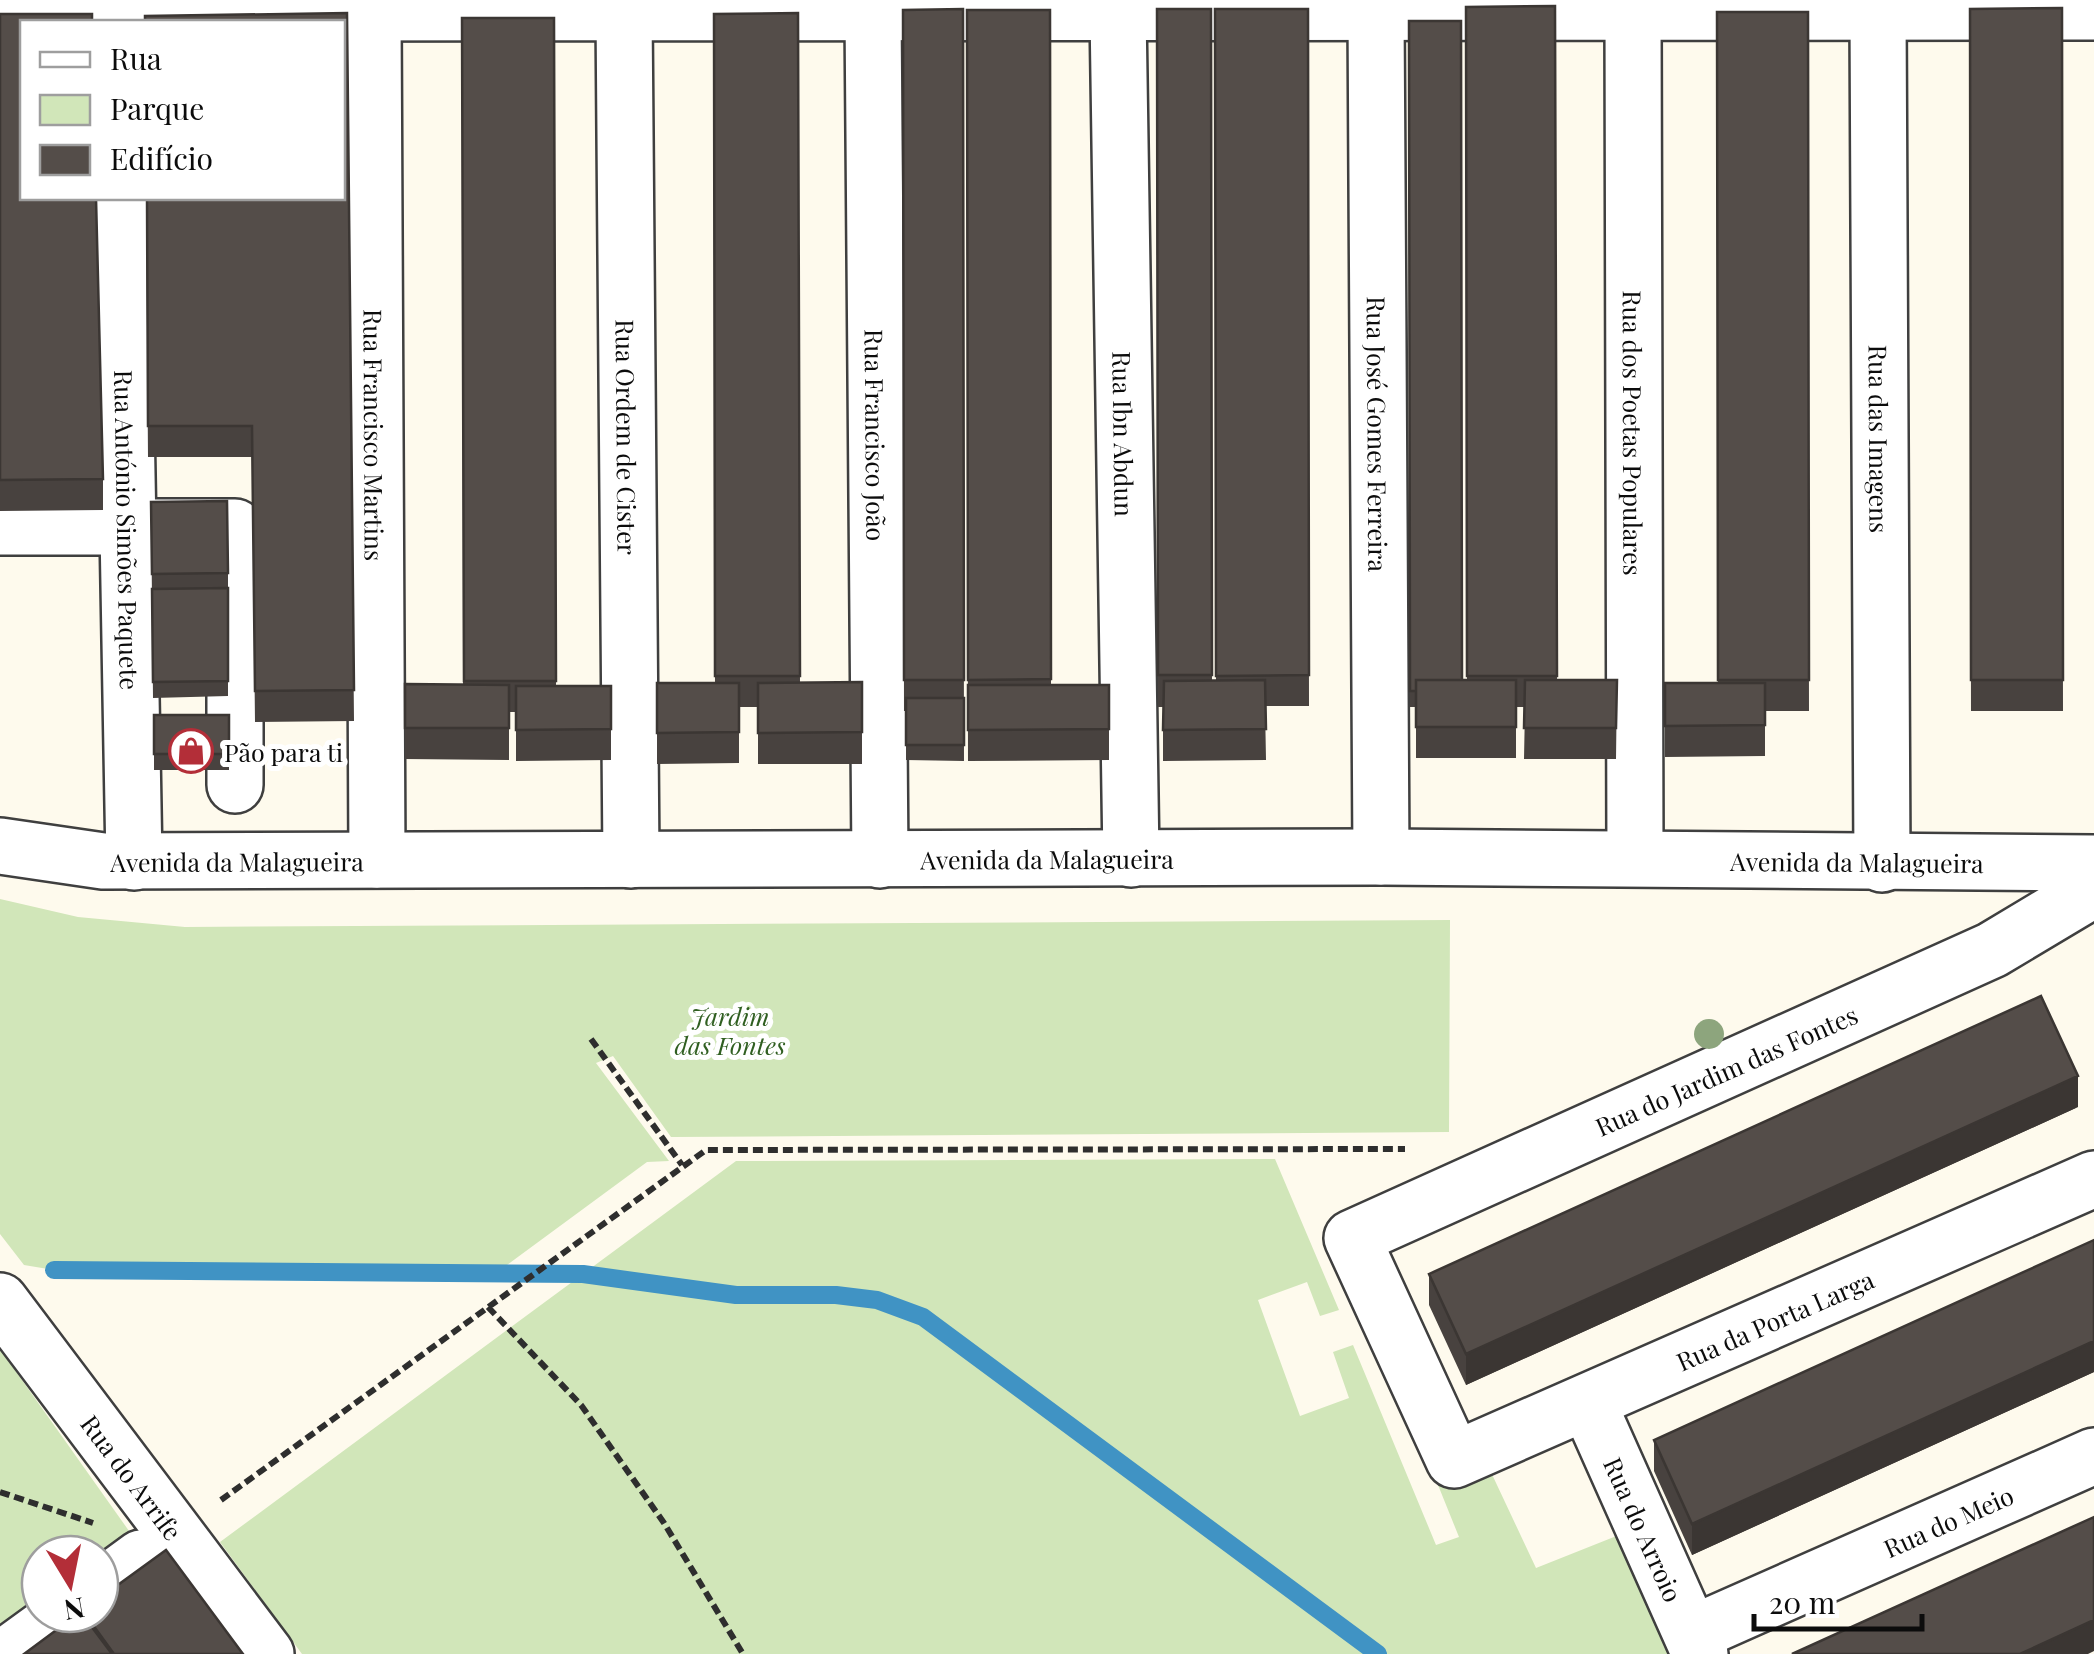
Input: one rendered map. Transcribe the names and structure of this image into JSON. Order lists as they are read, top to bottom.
{
  "streets": {
    "street": [
      "Rua dos Poetas Populares",
      "Rua Ibn Abdun",
      "Rua José Gomes Ferreira",
      "Rua Ordem de Cister",
      "Rua Francisco João",
      "Rua Francisco Martins",
      "Rua das Imagens",
      "Rua António Simões Paquete",
      "Avenida da Malagueira",
      "Rua do Jardim das Fontes",
      "Rua da Porta Larga",
      "Rua do Arrife",
      "Rua do Meio",
      "Rua do Arroio"
    ]
  },
  "crossings": [
    ["Rua dos Poetas Populares", "Avenida da Malagueira"],
    ["Rua Ibn Abdun", "Avenida da Malagueira"],
    ["Rua José Gomes Ferreira", "Avenida da Malagueira"],
    ["Rua Ordem de Cister", "Avenida da Malagueira"],
    ["Rua Francisco João", "Avenida da Malagueira"],
    ["Rua Francisco Martins", "Avenida da Malagueira"],
    ["Rua das Imagens", "Avenida da Malagueira"],
    ["Rua António Simões Paquete", "Avenida da Malagueira"],
    ["Rua do Jardim das Fontes", "Rua da Porta Larga"],
    ["Rua da Porta Larga", "Rua do Arroio"],
    ["Rua do Meio", "Rua do Arroio"]
  ],
  "parks": ["Jardim das Fontes"],
  "places": {
    "shop": ["Pão para ti"]
  },
  "legend": ["Rua", "Parque", "Edifício"],
  "scale_bar": "20 m",
  "north": "bottom"
}
